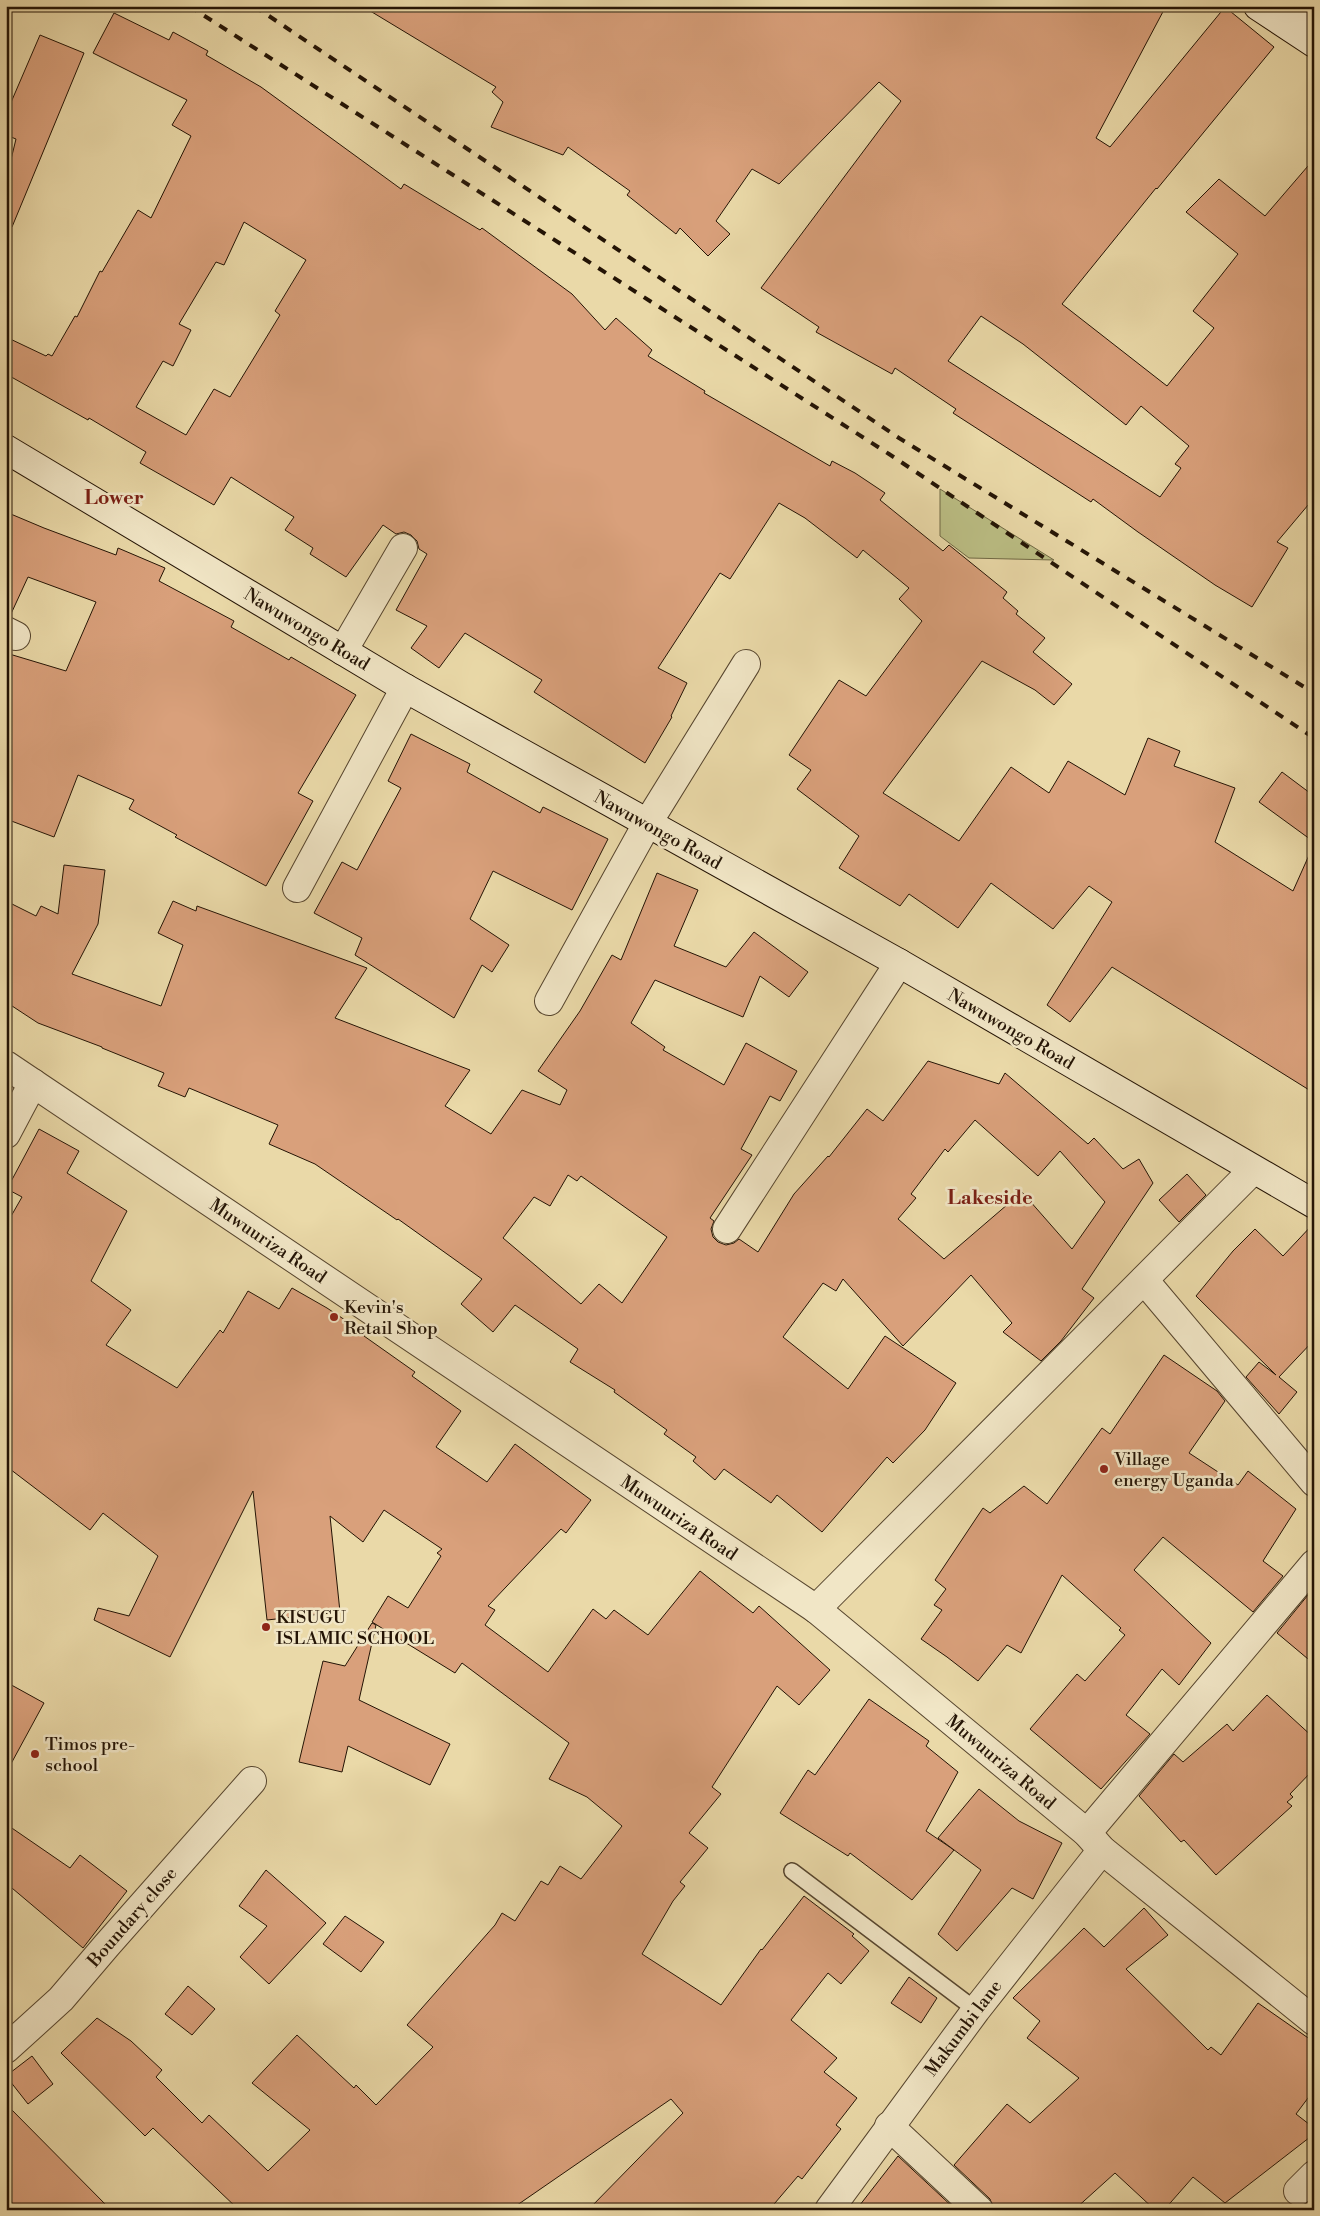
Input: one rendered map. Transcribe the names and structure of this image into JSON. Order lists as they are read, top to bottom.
{
  "streets": {
    "street": [
      "Nawuwongo Road",
      "Muwuuriza Road",
      "Boundary close",
      "Makumbi lane"
    ]
  },
  "crossings": [
    ["Muwuuriza Road", "Makumbi lane"]
  ],
  "districts": ["Lower", "Lakeside"],
  "places": [
    "Kevin's Retail Shop",
    "Village energy Uganda",
    "KISUGU ISLAMIC SCHOOL",
    "Timos pre- school"
  ]
}
